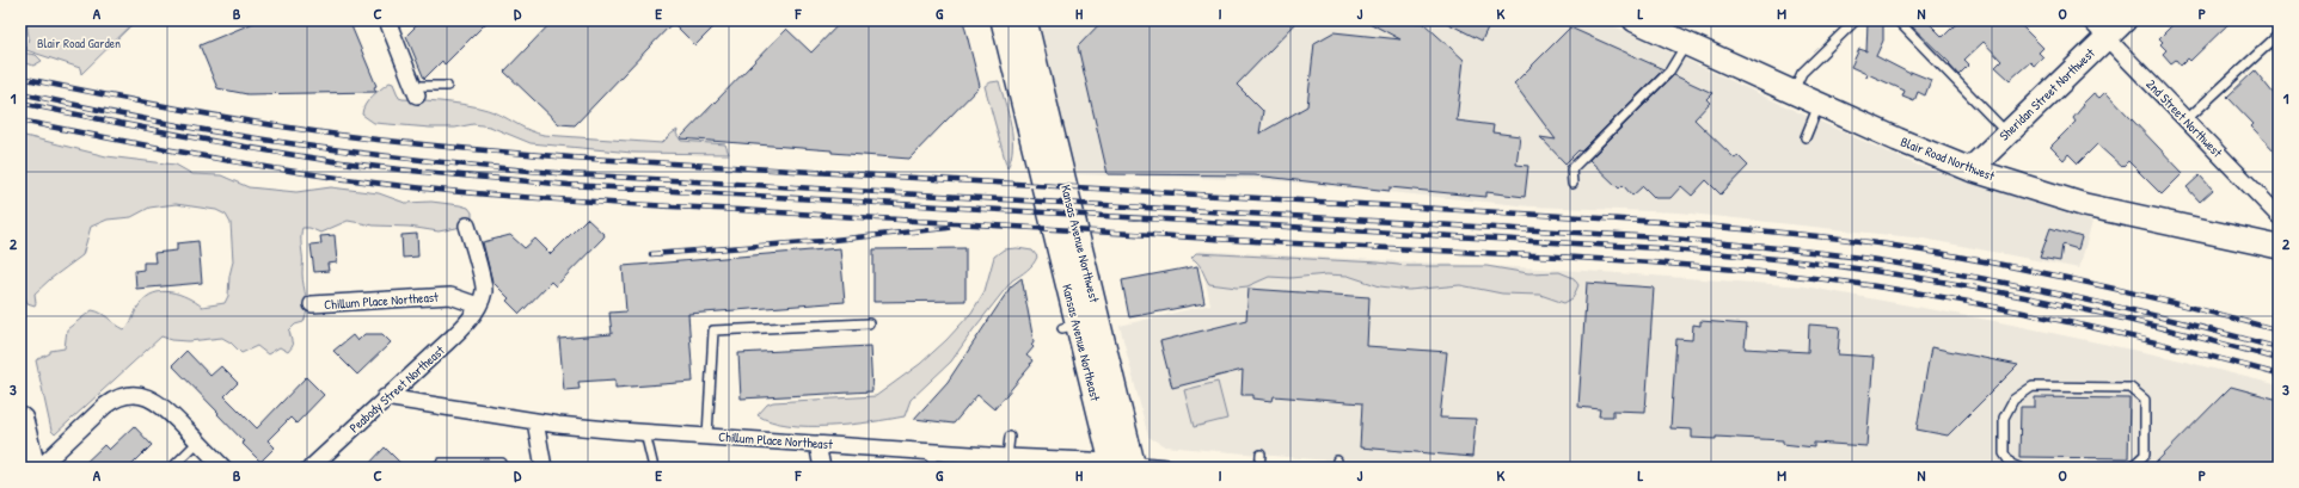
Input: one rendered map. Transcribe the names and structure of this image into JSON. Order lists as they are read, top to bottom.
{
  "streets": {
    "street": [
      "Sheridan Street Northwest",
      "2nd Street Northwest",
      "Blair Road Northwest",
      "Kansas Avenue Northwest",
      "Chillum Place Northeast",
      "Kansas Avenue Northeast",
      "Peabody Street Northeast"
    ]
  },
  "crossings": [
    ["Sheridan Street Northwest", "2nd Street Northwest"],
    ["Sheridan Street Northwest", "Blair Road Northwest"],
    ["Kansas Avenue Northwest", "Chillum Place Northeast"],
    ["Kansas Avenue Northwest", "Kansas Avenue Northeast"],
    ["Chillum Place Northeast", "Kansas Avenue Northeast"],
    ["Chillum Place Northeast", "Peabody Street Northeast"]
  ],
  "parks": ["Blair Road Garden"],
  "grid": {
    "columns": [
      "A",
      "B",
      "C",
      "D",
      "E",
      "F",
      "G",
      "H",
      "I",
      "J",
      "K",
      "L",
      "M",
      "N",
      "O",
      "P"
    ],
    "rows": ["1", "2", "3"]
  }
}
